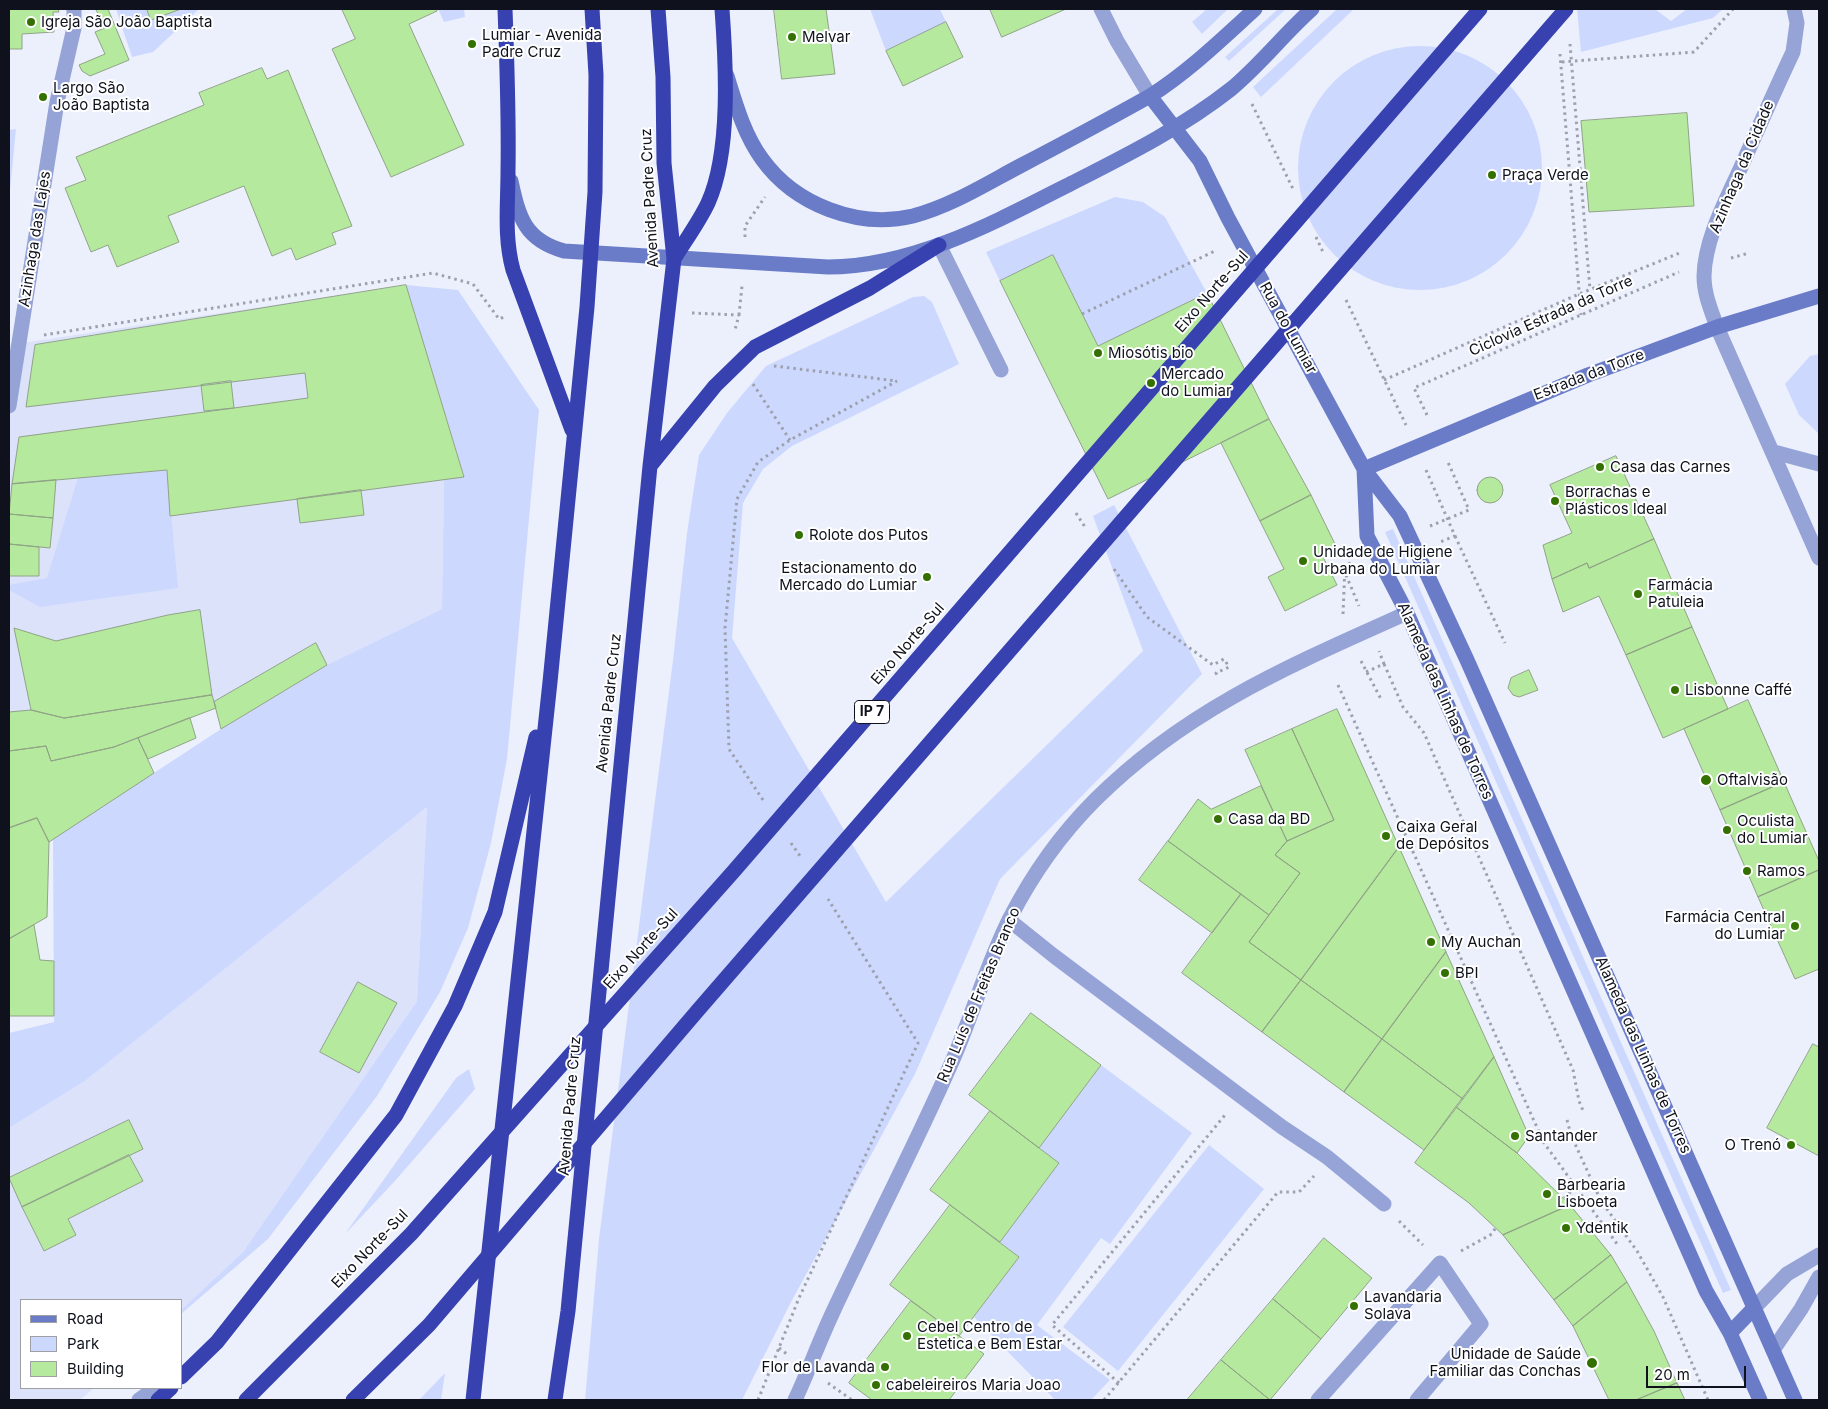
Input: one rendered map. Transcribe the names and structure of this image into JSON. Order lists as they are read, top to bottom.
{
  "streets": {
    "highway": ["Avenida Padre Cruz", "Eixo Norte-Sul", "IP 7"],
    "main road": ["Rua do Lumiar", "Estrada da Torre", "Alameda das Linhas de Torres"],
    "street": ["Azinhaga da Cidade", "Azinhaga das Lajes", "Rua Luís de Freitas Branco"],
    "path": ["Ciclovia Estrada da Torre"]
  },
  "crossings": [
    ["Azinhaga da Cidade", "Ciclovia Estrada da Torre"],
    ["Azinhaga da Cidade", "Estrada da Torre"],
    ["Ciclovia Estrada da Torre", "Estrada da Torre"],
    ["Rua do Lumiar", "Estrada da Torre"],
    ["Rua do Lumiar", "Alameda das Linhas de Torres"],
    ["Estrada da Torre", "Alameda das Linhas de Torres"],
    ["Alameda das Linhas de Torres", "Rua Luís de Freitas Branco"]
  ],
  "places": [
    "Igreja São João Baptista",
    "Melvar",
    "Lumiar - Avenida Padre Cruz",
    "Largo São João Baptista",
    "Praça Verde",
    "Miosótis bio",
    "Mercado do Lumiar",
    "Casa das Carnes",
    "Borrachas e Plásticos Ideal",
    "Rolote dos Putos",
    "Unidade de Higiene Urbana do Lumiar",
    "Estacionamento do Mercado do Lumiar",
    "Farmácia Patuleia",
    "Lisbonne Caffé",
    "Oftalvisão",
    "Casa da BD",
    "Oculista do Lumiar",
    "Caixa Geral de Depósitos",
    "Ramos",
    "Farmácia Central do Lumiar",
    "My Auchan",
    "BPI",
    "Santander",
    "O Trenó",
    "Barbearia Lisboeta",
    "Ydentik",
    "Lavandaria Solava",
    "Cebel Centro de Estetica e Bem Estar",
    "Unidade de Saúde Familiar das Conchas",
    "Flor de Lavanda",
    "cabeleireiros Maria Joao"
  ],
  "legend": ["Road", "Park", "Building"],
  "scale_bar": "20 m"
}
